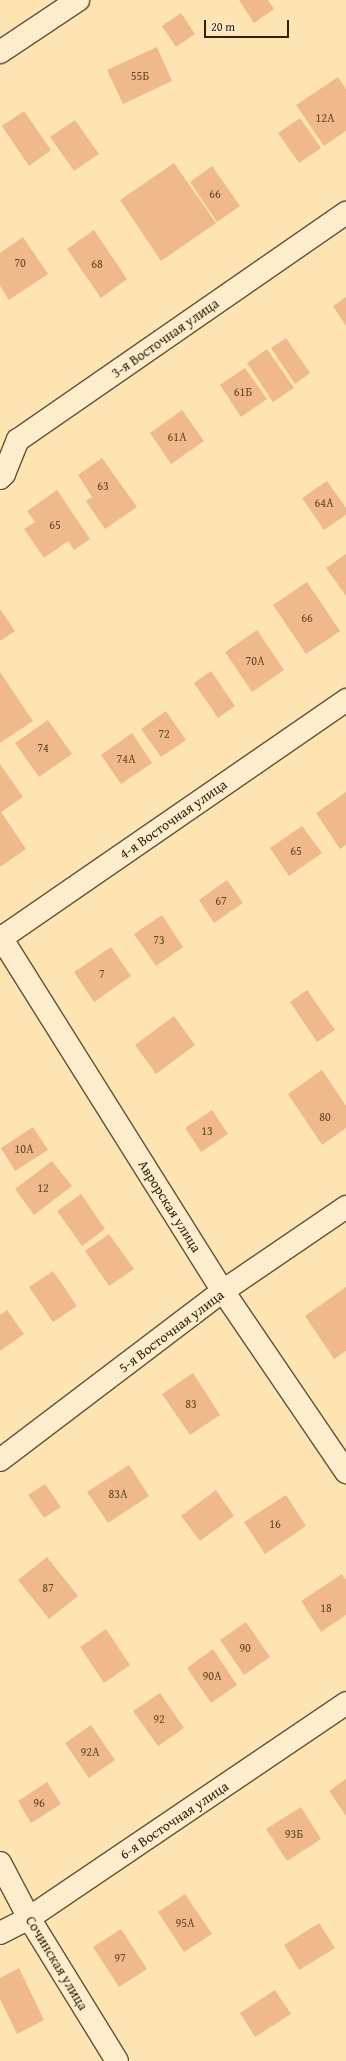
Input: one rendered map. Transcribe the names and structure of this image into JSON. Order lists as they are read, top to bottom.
{
  "streets": {
    "street": [
      "3-я Восточная улица",
      "4-я Восточная улица",
      "Аврорская улица",
      "5-я Восточная улица",
      "6-я Восточная улица",
      "Сочинская улица"
    ]
  },
  "crossings": [
    ["4-я Восточная улица", "Аврорская улица"],
    ["Аврорская улица", "5-я Восточная улица"],
    ["6-я Восточная улица", "Сочинская улица"]
  ],
  "house_numbers": [
    "55Б",
    "12А",
    "66",
    "70",
    "68",
    "61Б",
    "61А",
    "63",
    "64А",
    "65",
    "66",
    "70А",
    "72",
    "74",
    "74А",
    "65",
    "67",
    "73",
    "7",
    "80",
    "13",
    "10А",
    "12",
    "83",
    "83А",
    "16",
    "87",
    "18",
    "90",
    "90А",
    "92",
    "92А",
    "96",
    "93Б",
    "95А",
    "97"
  ],
  "scale_bar": "20 m"
}
